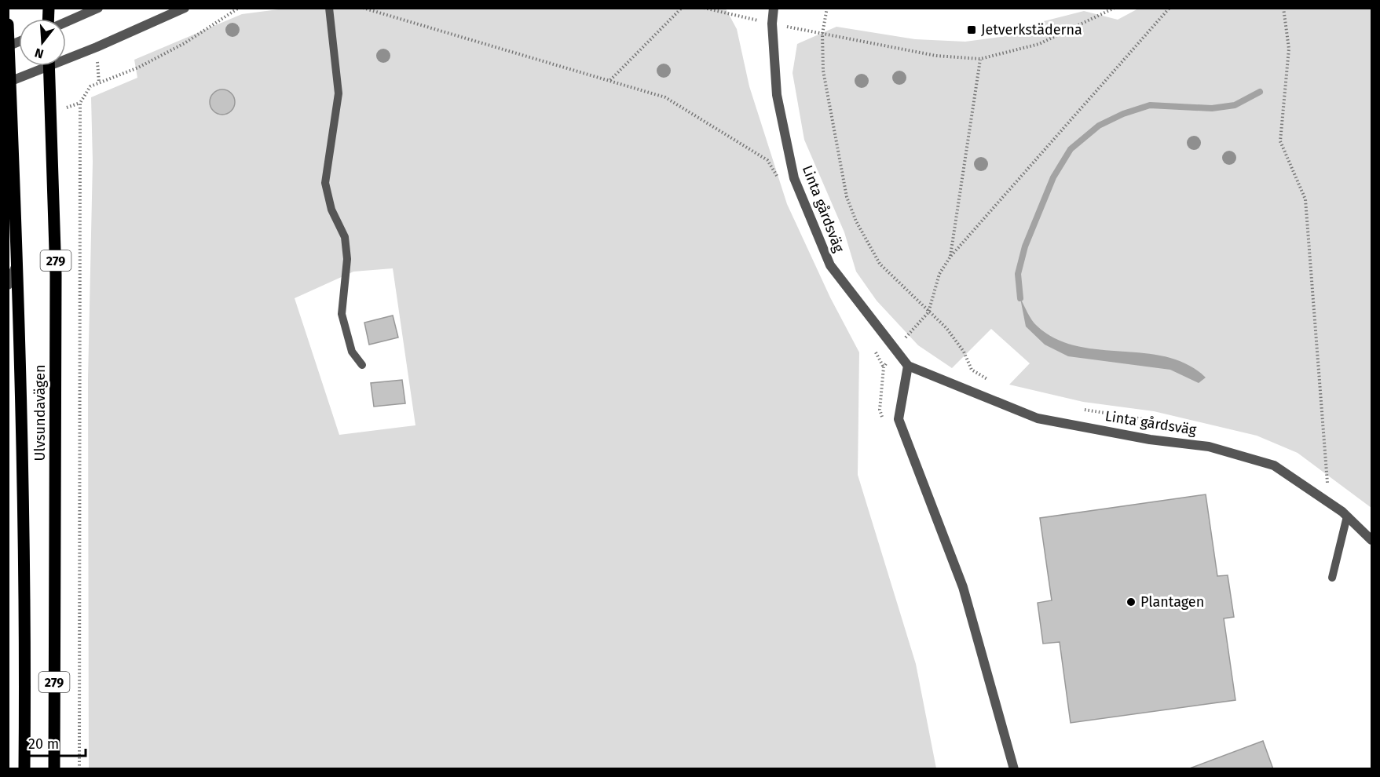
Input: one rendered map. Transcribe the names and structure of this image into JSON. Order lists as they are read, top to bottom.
{
  "streets": {
    "main road": ["279", "Ulvsundavägen"],
    "street": ["Linta gårdsväg"]
  },
  "places": {
    "transit": ["Jetverkstäderna"],
    "other": ["Plantagen"]
  },
  "scale_bar": "20 m",
  "north": "bottom"
}
